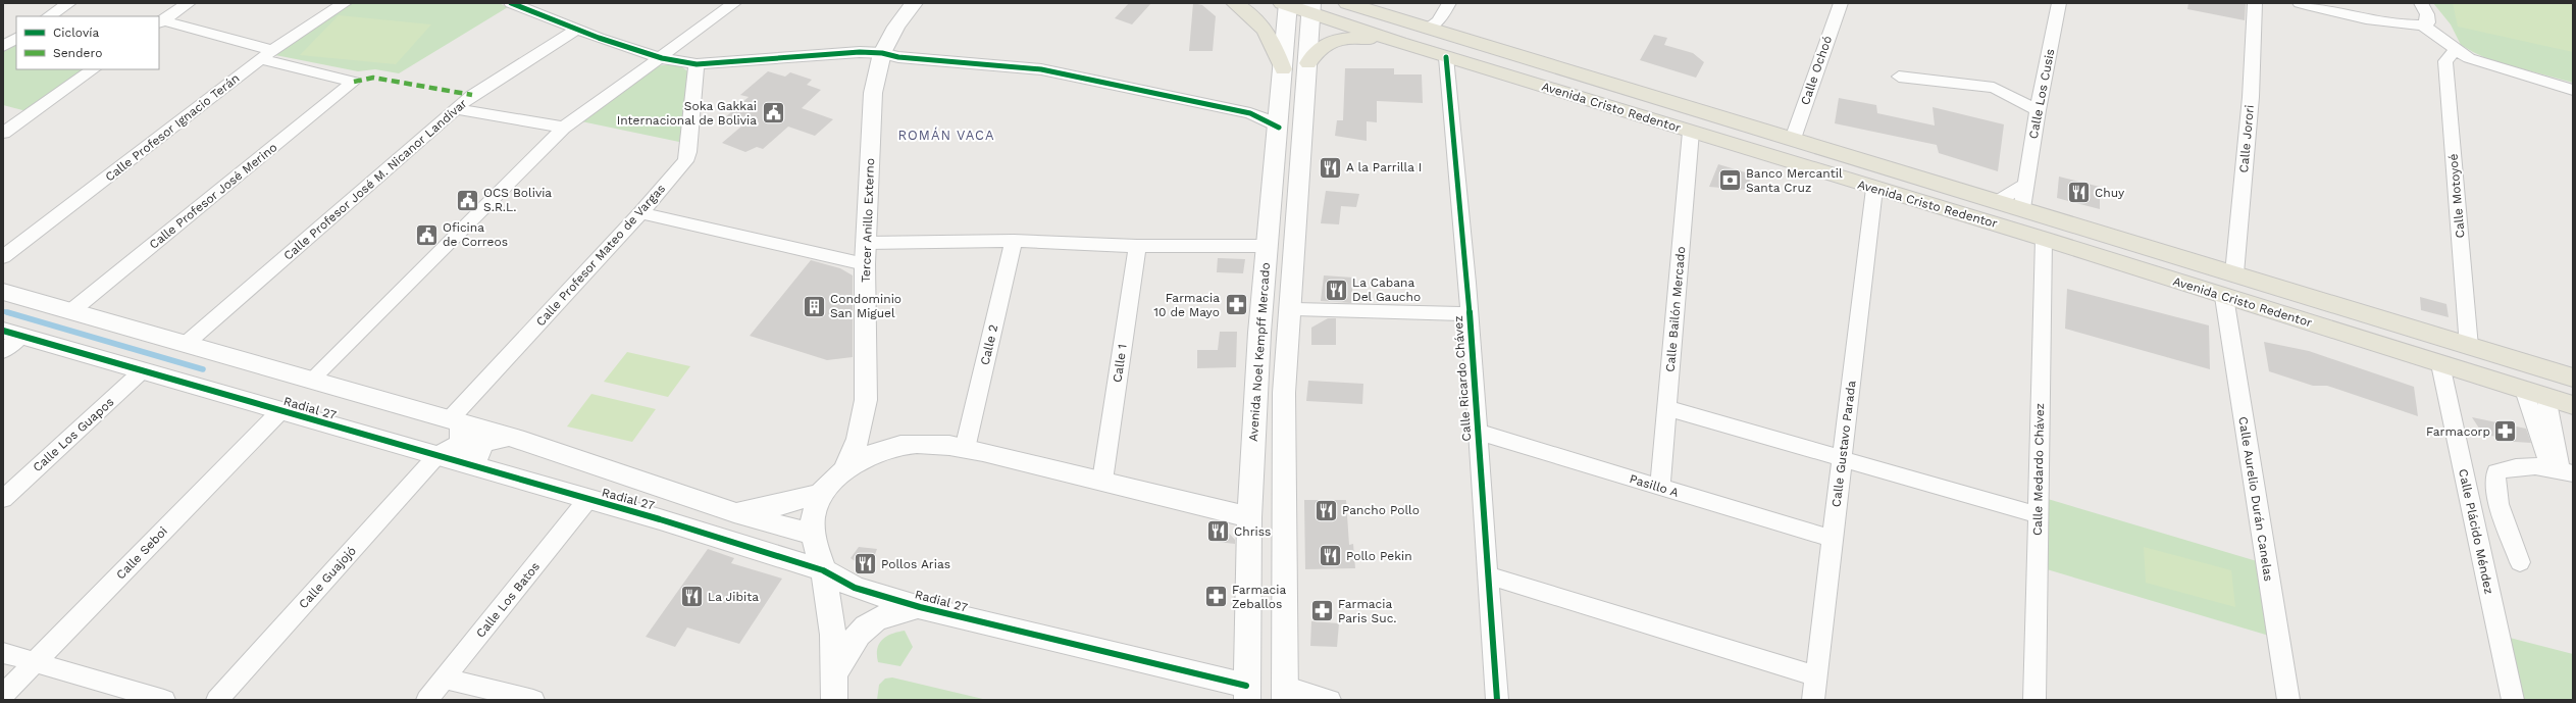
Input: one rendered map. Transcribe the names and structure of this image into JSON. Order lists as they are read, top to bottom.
{
  "streets": {
    "main road": ["Avenida Cristo Redentor"],
    "street": [
      "Calle Ochoó",
      "Calle Los Cusis",
      "Calle Profesor Ignacio Terán",
      "Calle Jorori",
      "Calle Profesor José M. Nicanor Landívar",
      "Calle Profesor José Merino",
      "Calle Motoyoé",
      "Tercer Anillo Externo",
      "Calle Profesor Mateo de Vargas",
      "Calle Bailón Mercado",
      "Calle 2",
      "Avenida Noel Kempff Mercado",
      "Calle 1",
      "Calle Ricardo Chávez",
      "Radial 27",
      "Calle Los Guapos",
      "Calle Gustavo Parada",
      "Calle Medardo Chávez",
      "Pasillo A",
      "Calle Aurelio Durán Canelas",
      "Calle Plácido Méndez",
      "Calle Seboi",
      "Calle Guajojó",
      "Calle Los Batos"
    ]
  },
  "crossings": [
    ["Calle Ochoó", "Avenida Cristo Redentor"],
    ["Calle Los Cusis", "Avenida Cristo Redentor"],
    ["Avenida Cristo Redentor", "Calle Jorori"],
    ["Avenida Cristo Redentor", "Calle Motoyoé"],
    ["Avenida Cristo Redentor", "Calle Bailón Mercado"],
    ["Avenida Cristo Redentor", "Avenida Noel Kempff Mercado"],
    ["Avenida Cristo Redentor", "Calle Ricardo Chávez"],
    ["Avenida Cristo Redentor", "Calle Gustavo Parada"],
    ["Avenida Cristo Redentor", "Calle Medardo Chávez"],
    ["Avenida Cristo Redentor", "Calle Aurelio Durán Canelas"],
    ["Avenida Cristo Redentor", "Calle Plácido Méndez"],
    ["Calle Profesor Ignacio Terán", "Calle Profesor José Merino"],
    ["Calle Profesor José M. Nicanor Landívar", "Radial 27"],
    ["Calle Profesor José Merino", "Radial 27"],
    ["Tercer Anillo Externo", "Radial 27"],
    ["Calle Profesor Mateo de Vargas", "Radial 27"],
    ["Calle Bailón Mercado", "Pasillo A"],
    ["Avenida Noel Kempff Mercado", "Radial 27"],
    ["Calle Ricardo Chávez", "Pasillo A"],
    ["Radial 27", "Calle Los Guapos"],
    ["Radial 27", "Calle Seboi"],
    ["Radial 27", "Calle Guajojó"],
    ["Radial 27", "Calle Los Batos"],
    ["Calle Gustavo Parada", "Pasillo A"]
  ],
  "districts": ["ROMÁN VACA"],
  "places": {
    "public building": ["Soka Gakkai Internacional de Bolivia", "OCS Bolivia S.R.L.", "Oficina de Correos"],
    "restaurant": [
      "A la Parrilla I",
      "Chuy",
      "La Cabana Del Gaucho",
      "Pancho Pollo",
      "Chriss",
      "Pollo Pekin",
      "Pollos Arias",
      "La Jibita"
    ],
    "bank": ["Banco Mercantil Santa Cruz"],
    "pharmacy": [
      "Farmacia 10 de Mayo",
      "Farmacorp",
      "Farmacia Zeballos",
      "Farmacia Paris Suc."
    ],
    "building": ["Condominio San Miguel"]
  },
  "legend": ["Ciclovía", "Sendero"]
}
